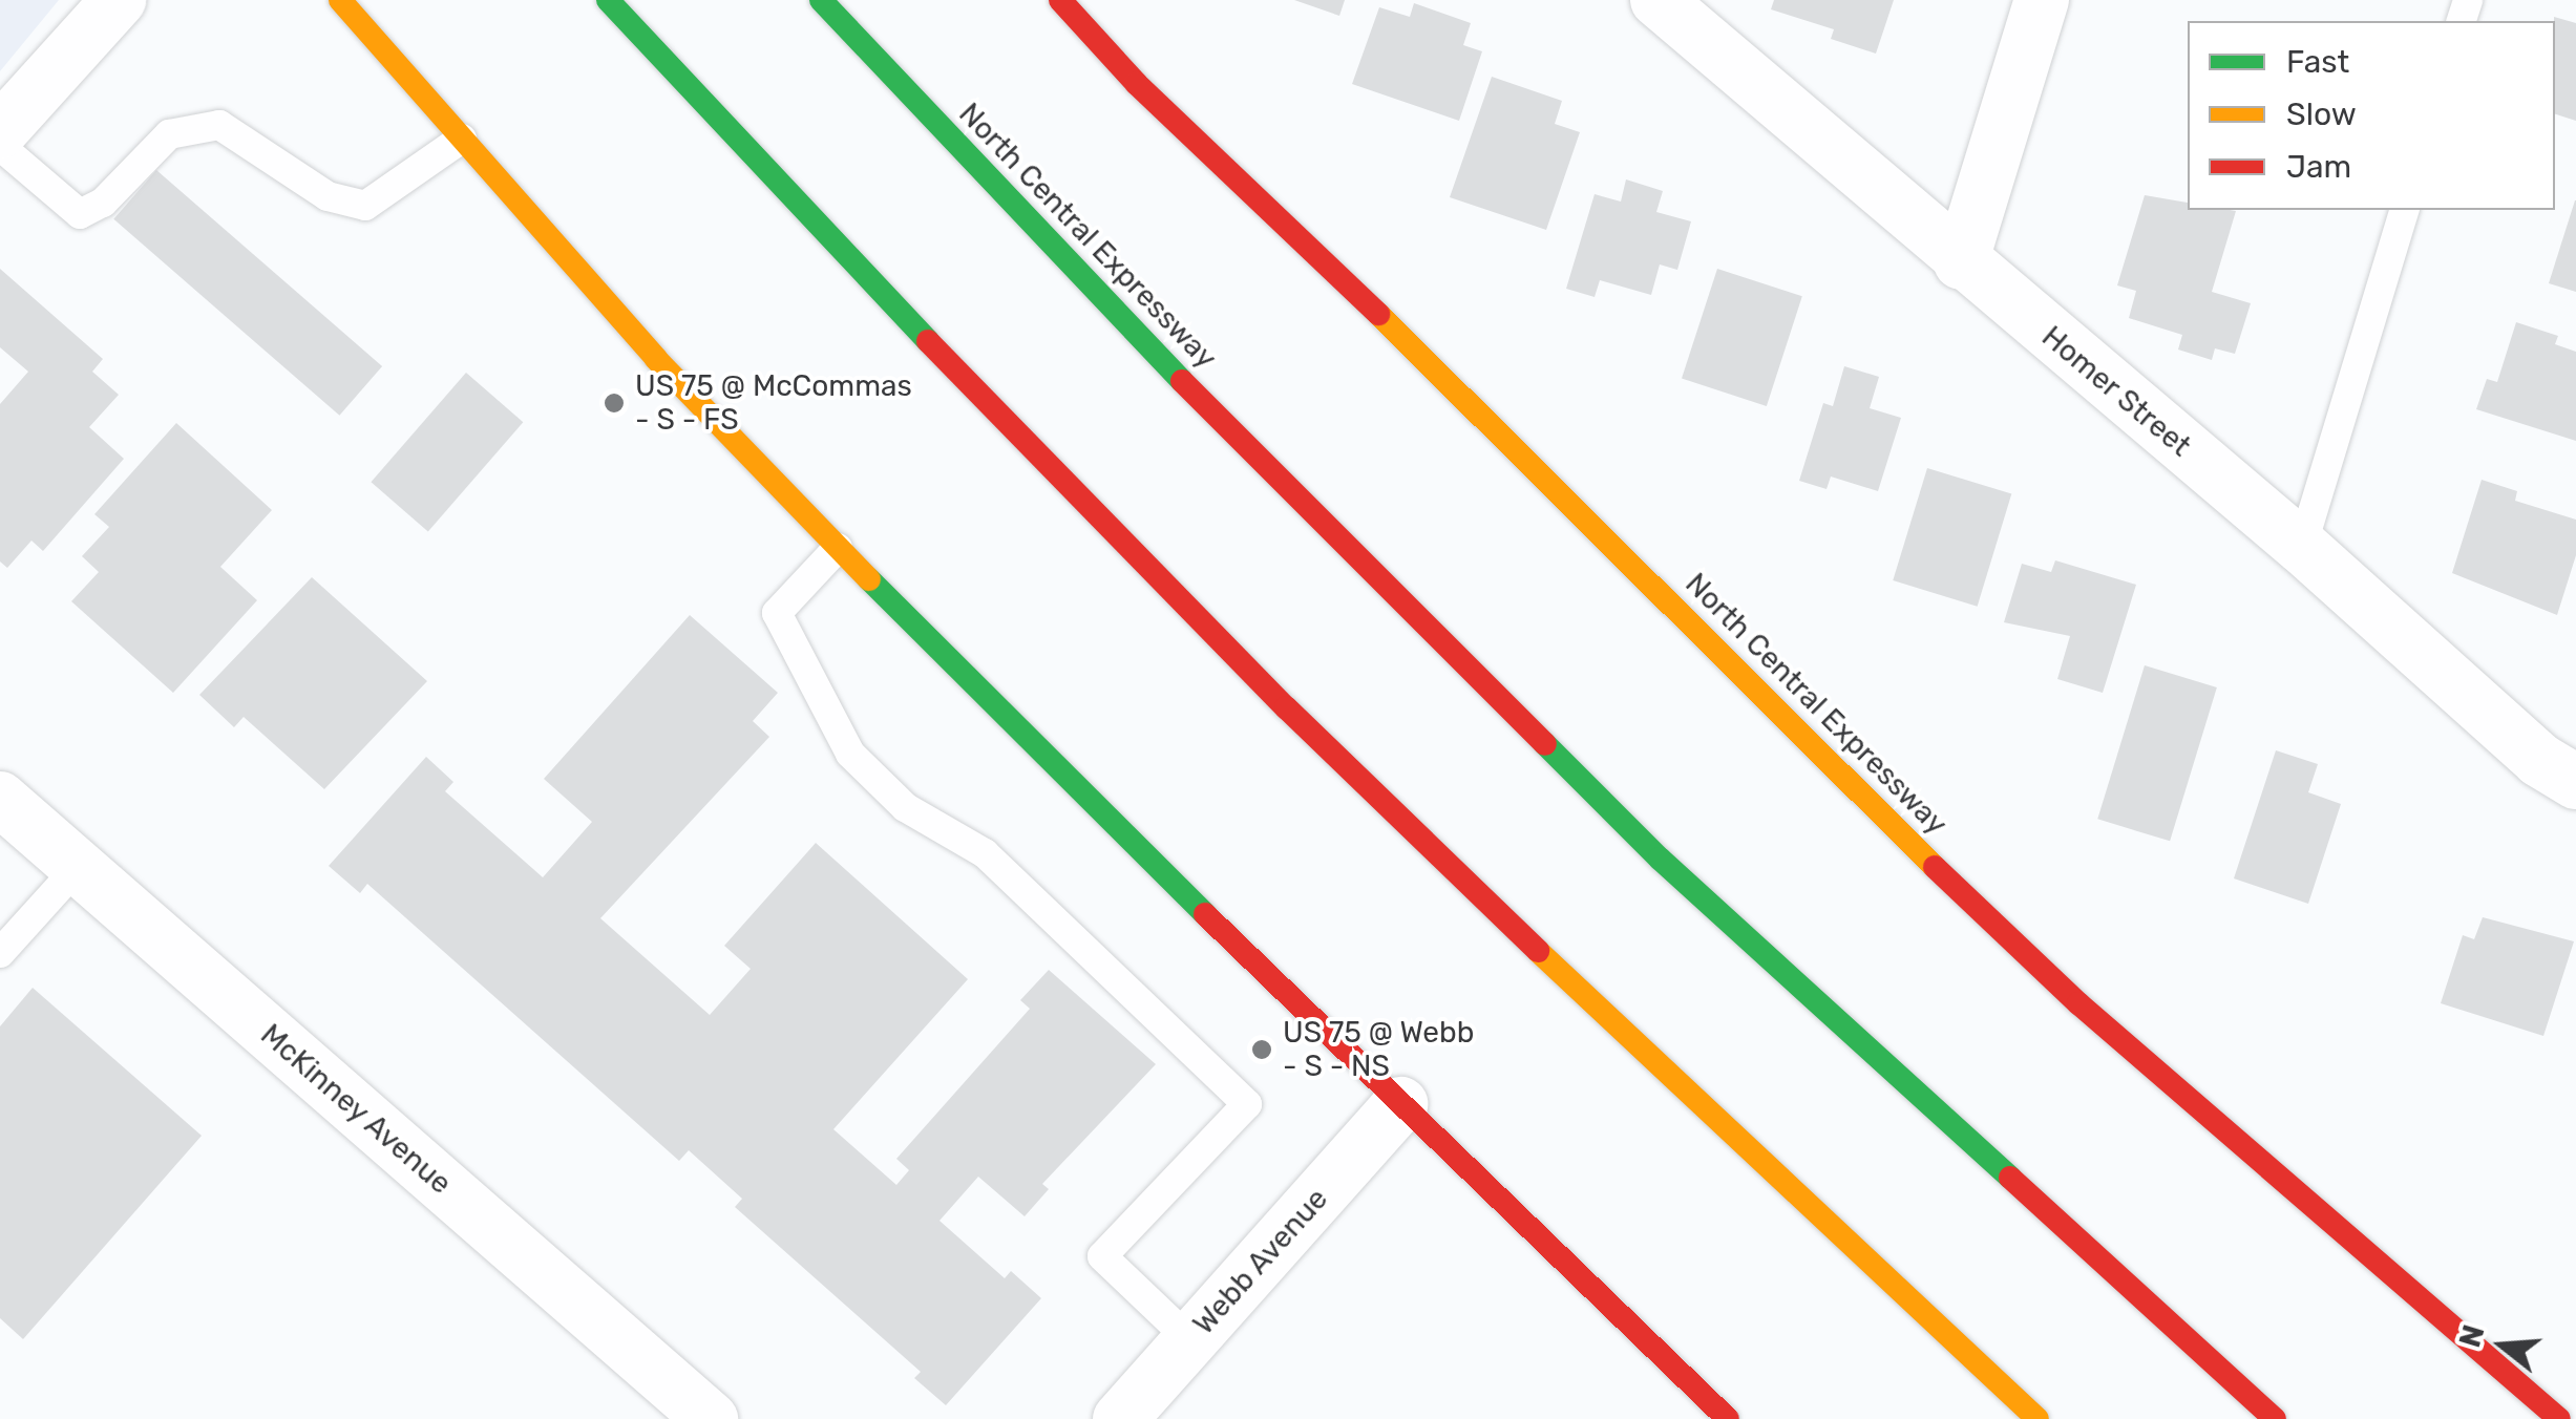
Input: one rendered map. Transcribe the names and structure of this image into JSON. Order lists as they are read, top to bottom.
{
  "streets": {
    "main road": ["North Central Expressway"],
    "street": ["Homer Street", "McKinney Avenue", "Webb Avenue"]
  },
  "places": ["US 75 @ McCommas - S - FS", "US 75 @ Webb - S - NS"],
  "legend": ["Fast", "Slow", "Jam"],
  "north": "left"
}
